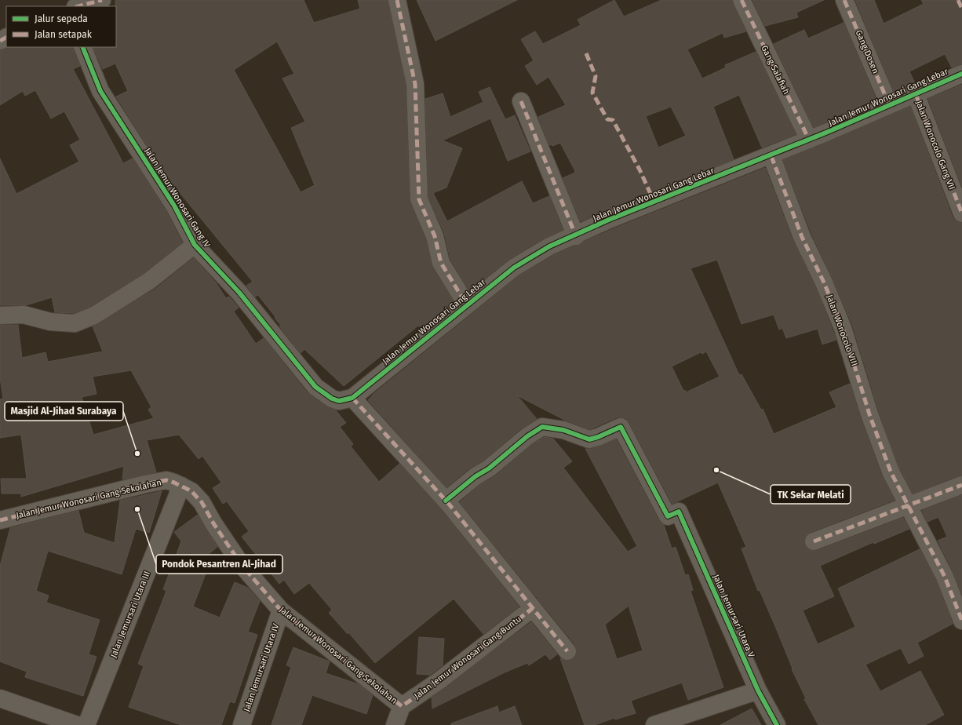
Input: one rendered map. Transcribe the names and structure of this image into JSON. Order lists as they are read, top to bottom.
{
  "streets": {
    "street": [
      "Gang Dosen",
      "Gang Salafiah",
      "Jalan Jemur Wonosari Gang Lebar",
      "Jalan Wonocolo Gang VII",
      "Jalan Jemur Wonosari Gang IV",
      "Jalan Wonocolo VIII",
      "Jalan Jemur Wonosari Gang Sekolahan",
      "Jalan Jemursari Utara III",
      "Jalan Jemursari Utara V",
      "Jalan Jemur Wonosari Gang Buntu",
      "Jalan Jemursari Utara IV"
    ]
  },
  "crossings": [
    ["Gang Dosen", "Jalan Jemur Wonosari Gang Lebar"],
    ["Gang Salafiah", "Jalan Jemur Wonosari Gang Lebar"],
    ["Jalan Jemur Wonosari Gang Lebar", "Jalan Wonocolo Gang VII"],
    ["Jalan Jemur Wonosari Gang Lebar", "Jalan Jemur Wonosari Gang IV"],
    ["Jalan Jemur Wonosari Gang Lebar", "Jalan Wonocolo VIII"],
    ["Jalan Jemur Wonosari Gang Sekolahan", "Jalan Jemursari Utara III"],
    ["Jalan Jemur Wonosari Gang Sekolahan", "Jalan Jemur Wonosari Gang Buntu"],
    ["Jalan Jemur Wonosari Gang Sekolahan", "Jalan Jemursari Utara IV"]
  ],
  "places": ["Masjid Al-Jihad Surabaya", "TK Sekar Melati", "Pondok Pesantren Al-Jihad"],
  "legend": ["Jalur sepeda", "Jalan setapak"]
}
